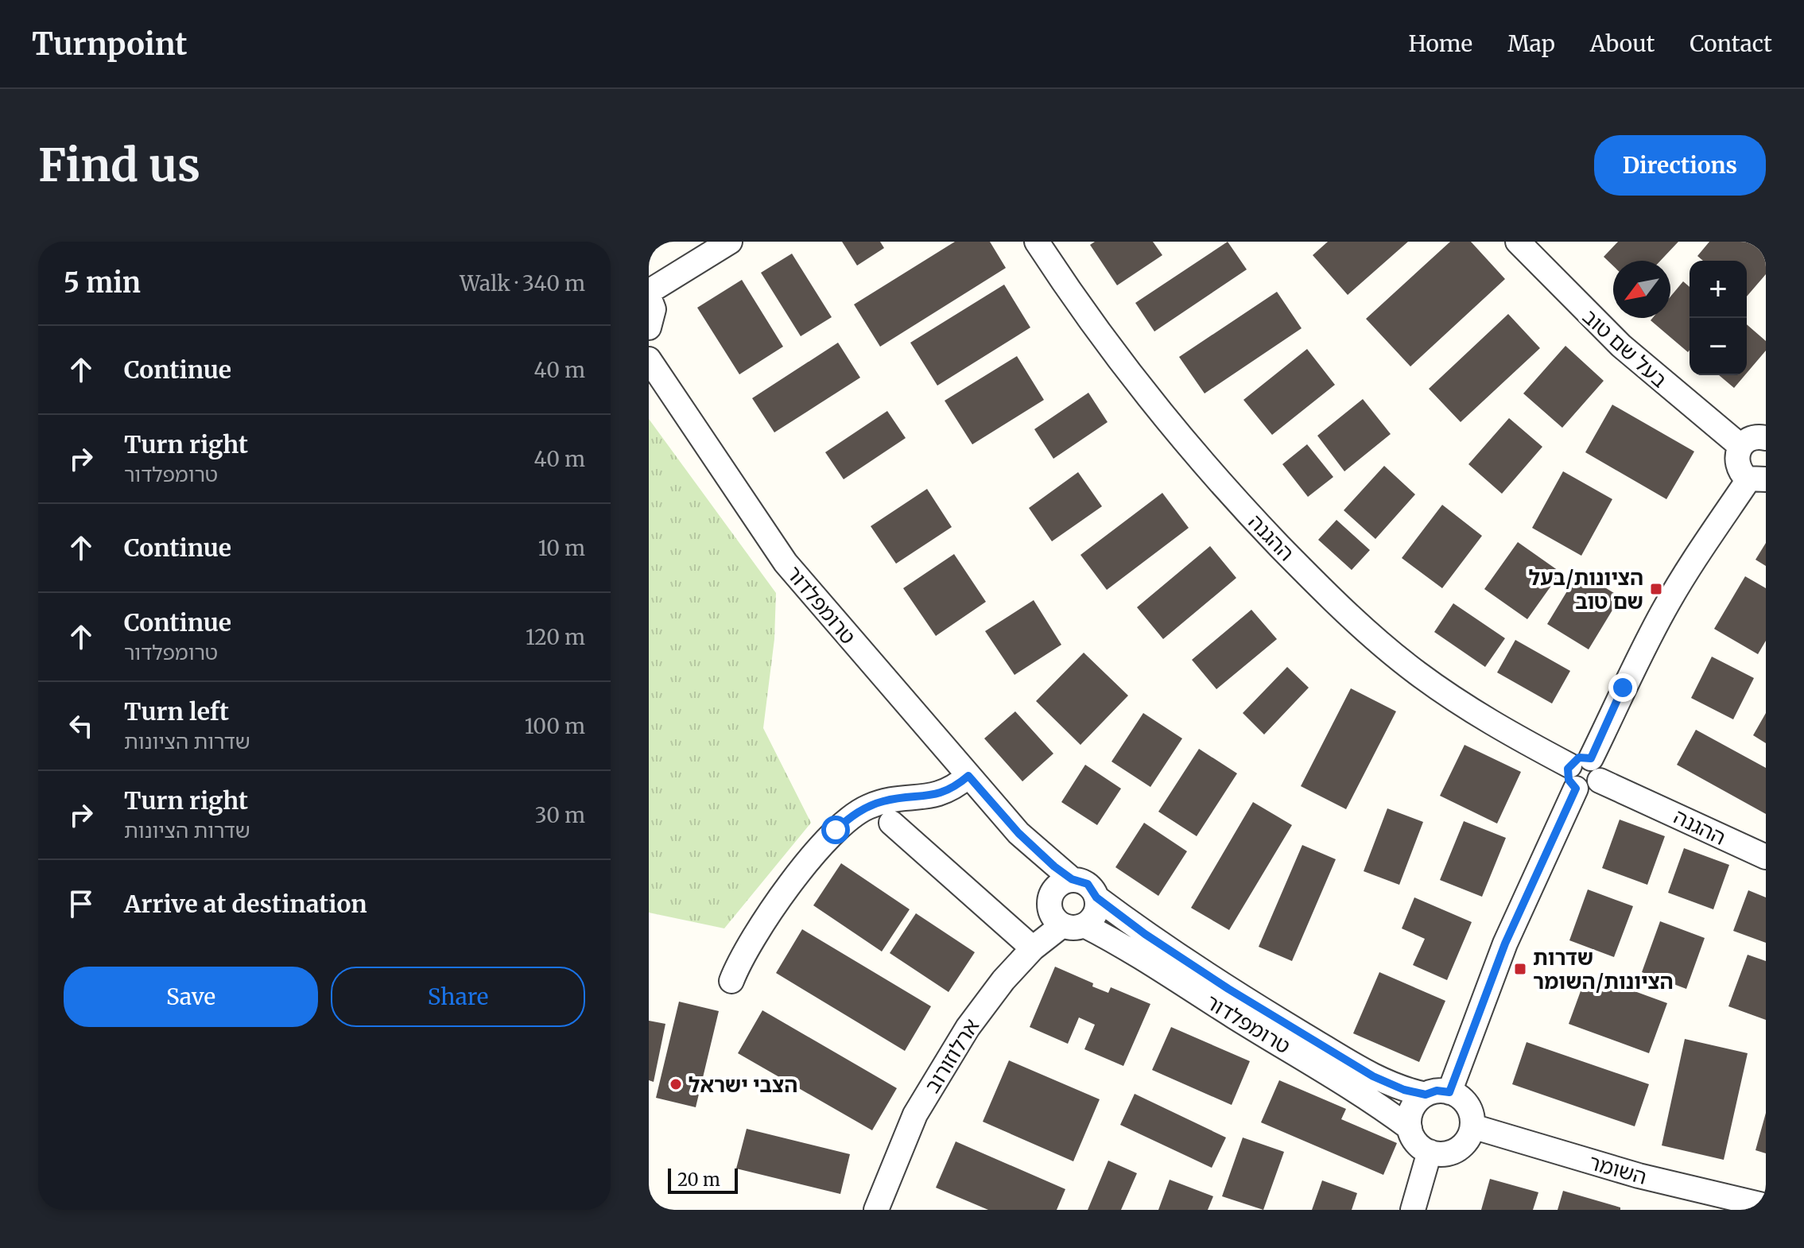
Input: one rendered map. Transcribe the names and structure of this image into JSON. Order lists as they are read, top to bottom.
{
  "streets": {
    "street": [
      "בעל שם טוב",
      "ההגנה",
      "טרומפלדור",
      "ארלוזורוב",
      "השומר"
    ]
  },
  "crossings": [
    ["טרומפלדור", "ארלוזורוב"],
    ["טרומפלדור", "השומר"]
  ],
  "places": {
    "transit": ["הציונות/בעל שם טוב", "שדרות הציונות/השומר"],
    "other": ["הצבי ישראל"]
  },
  "scale_bar": "20 m",
  "north": "bottom left",
  "page": {
    "header": "Turnpoint",
    "nav": [
      "Home",
      "Map",
      "About",
      "Contact"
    ],
    "buttons": [
      "Directions",
      ["Save", "Share"]
    ],
    "title": "Find us",
    "heading": ["5 min", "Walk · 340 m"],
    "map_buttons": ["+", "−"],
    "list": [
      ["Continue", "40 m"],
      ["Turn right", "טרומפלדור", "40 m"],
      ["Continue", "10 m"],
      ["Continue", "טרומפלדור", "120 m"],
      ["Turn left", "שדרות הציונות", "100 m"],
      ["Turn right", "שדרות הציונות", "30 m"],
      "Arrive at destination"
    ],
    "scale": "20 m"
  }
}
